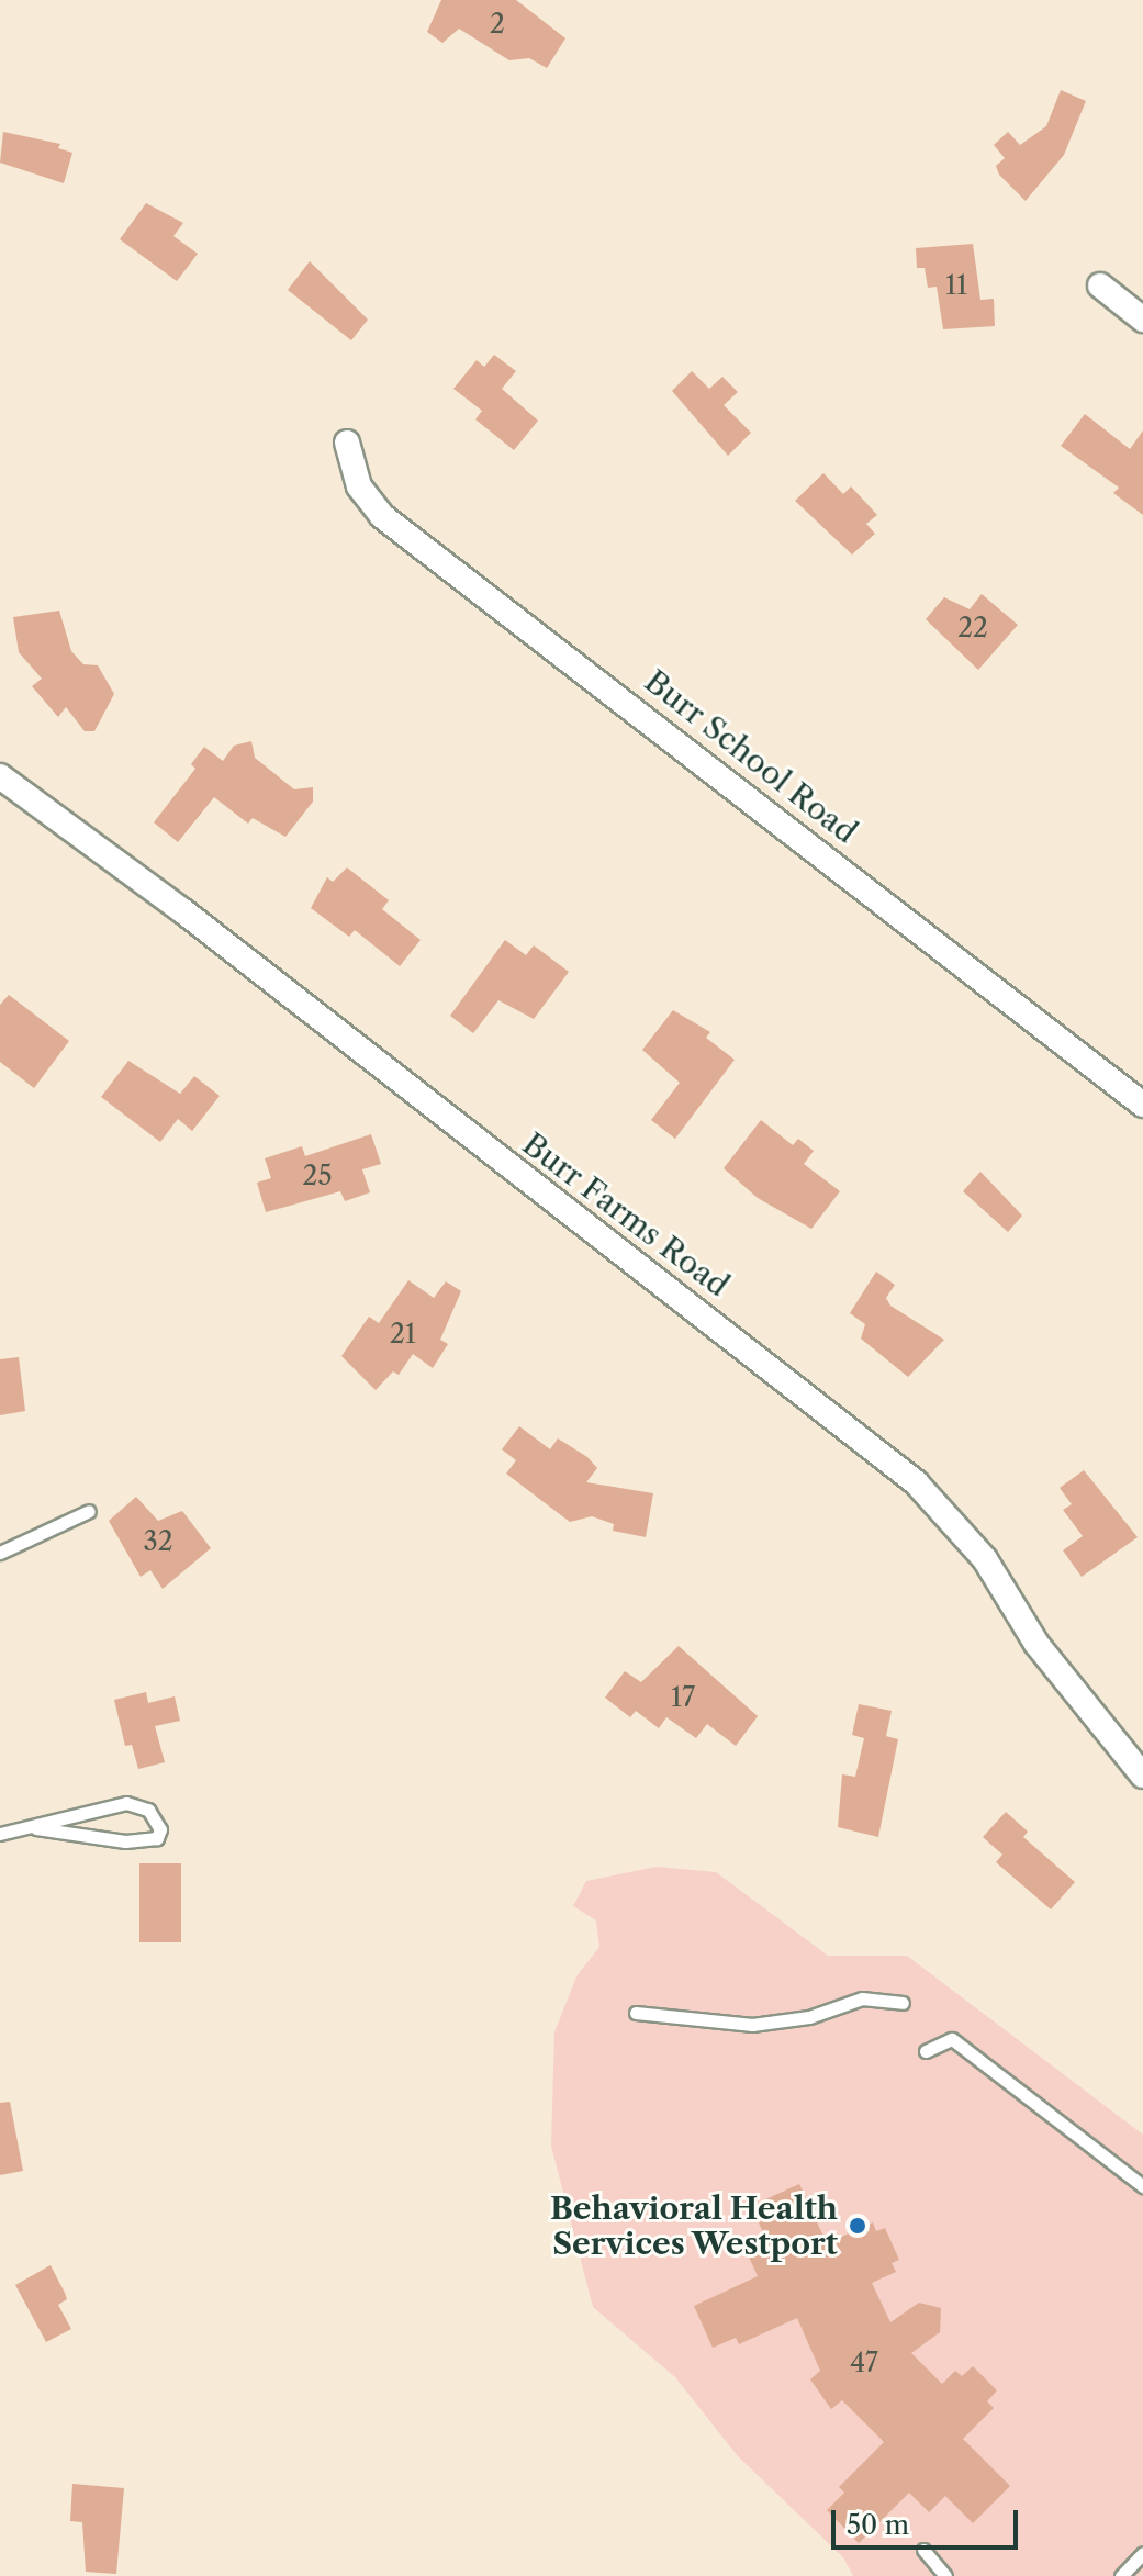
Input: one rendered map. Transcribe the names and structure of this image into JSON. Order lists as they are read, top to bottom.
{
  "streets": {
    "street": ["Burr School Road", "Burr Farms Road"]
  },
  "places": ["Behavioral Health Services Westport"],
  "house_numbers": [
    "2",
    "11",
    "22",
    "25",
    "21",
    "32",
    "17",
    "47"
  ],
  "scale_bar": "50 m"
}
